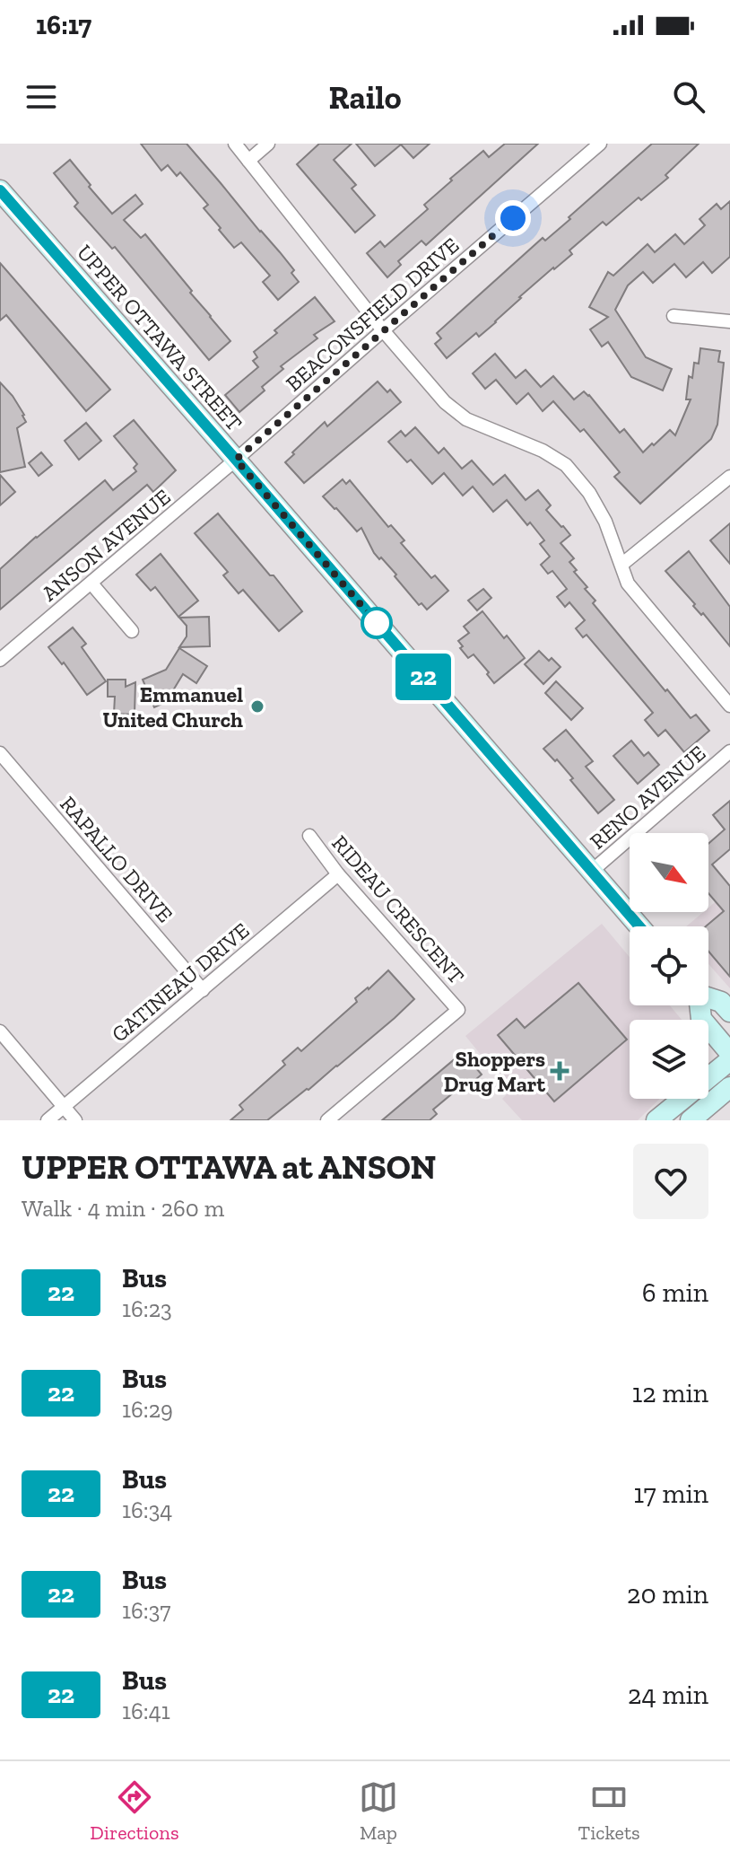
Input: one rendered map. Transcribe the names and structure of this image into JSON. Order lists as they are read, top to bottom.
{
  "streets": {
    "main road": ["UPPER OTTAWA STREET"],
    "street": [
      "BEACONSFIELD DRIVE",
      "ANSON AVENUE",
      "RENO AVENUE",
      "RAPALLO DRIVE",
      "RIDEAU CRESCENT",
      "GATINEAU DRIVE"
    ]
  },
  "crossings": [
    ["BEACONSFIELD DRIVE", "UPPER OTTAWA STREET"],
    ["BEACONSFIELD DRIVE", "ANSON AVENUE"],
    ["UPPER OTTAWA STREET", "ANSON AVENUE"],
    ["UPPER OTTAWA STREET", "RENO AVENUE"],
    ["RAPALLO DRIVE", "GATINEAU DRIVE"],
    ["RIDEAU CRESCENT", "GATINEAU DRIVE"]
  ],
  "places": {
    "other": ["Emmanuel United Church"],
    "health": ["Shoppers Drug Mart"]
  },
  "lines": ["bus line 22"],
  "north": "bottom right",
  "page": {
    "status": "16:17",
    "header": "Railo",
    "on_map": "22",
    "heading": ["UPPER OTTAWA at ANSON", "Walk · 4 min · 260 m"],
    "list": [
      {
        "mark": "22",
        "name": "Bus",
        "note": "16:23",
        "value": "6 min"
      },
      {
        "mark": "22",
        "name": "Bus",
        "note": "16:29",
        "value": "12 min"
      },
      {
        "mark": "22",
        "name": "Bus",
        "note": "16:34",
        "value": "17 min"
      },
      {
        "mark": "22",
        "name": "Bus",
        "note": "16:37",
        "value": "20 min"
      },
      {
        "mark": "22",
        "name": "Bus",
        "note": "16:41",
        "value": "24 min"
      }
    ],
    "tabs": ["Directions", "Map", "Tickets"]
  }
}
